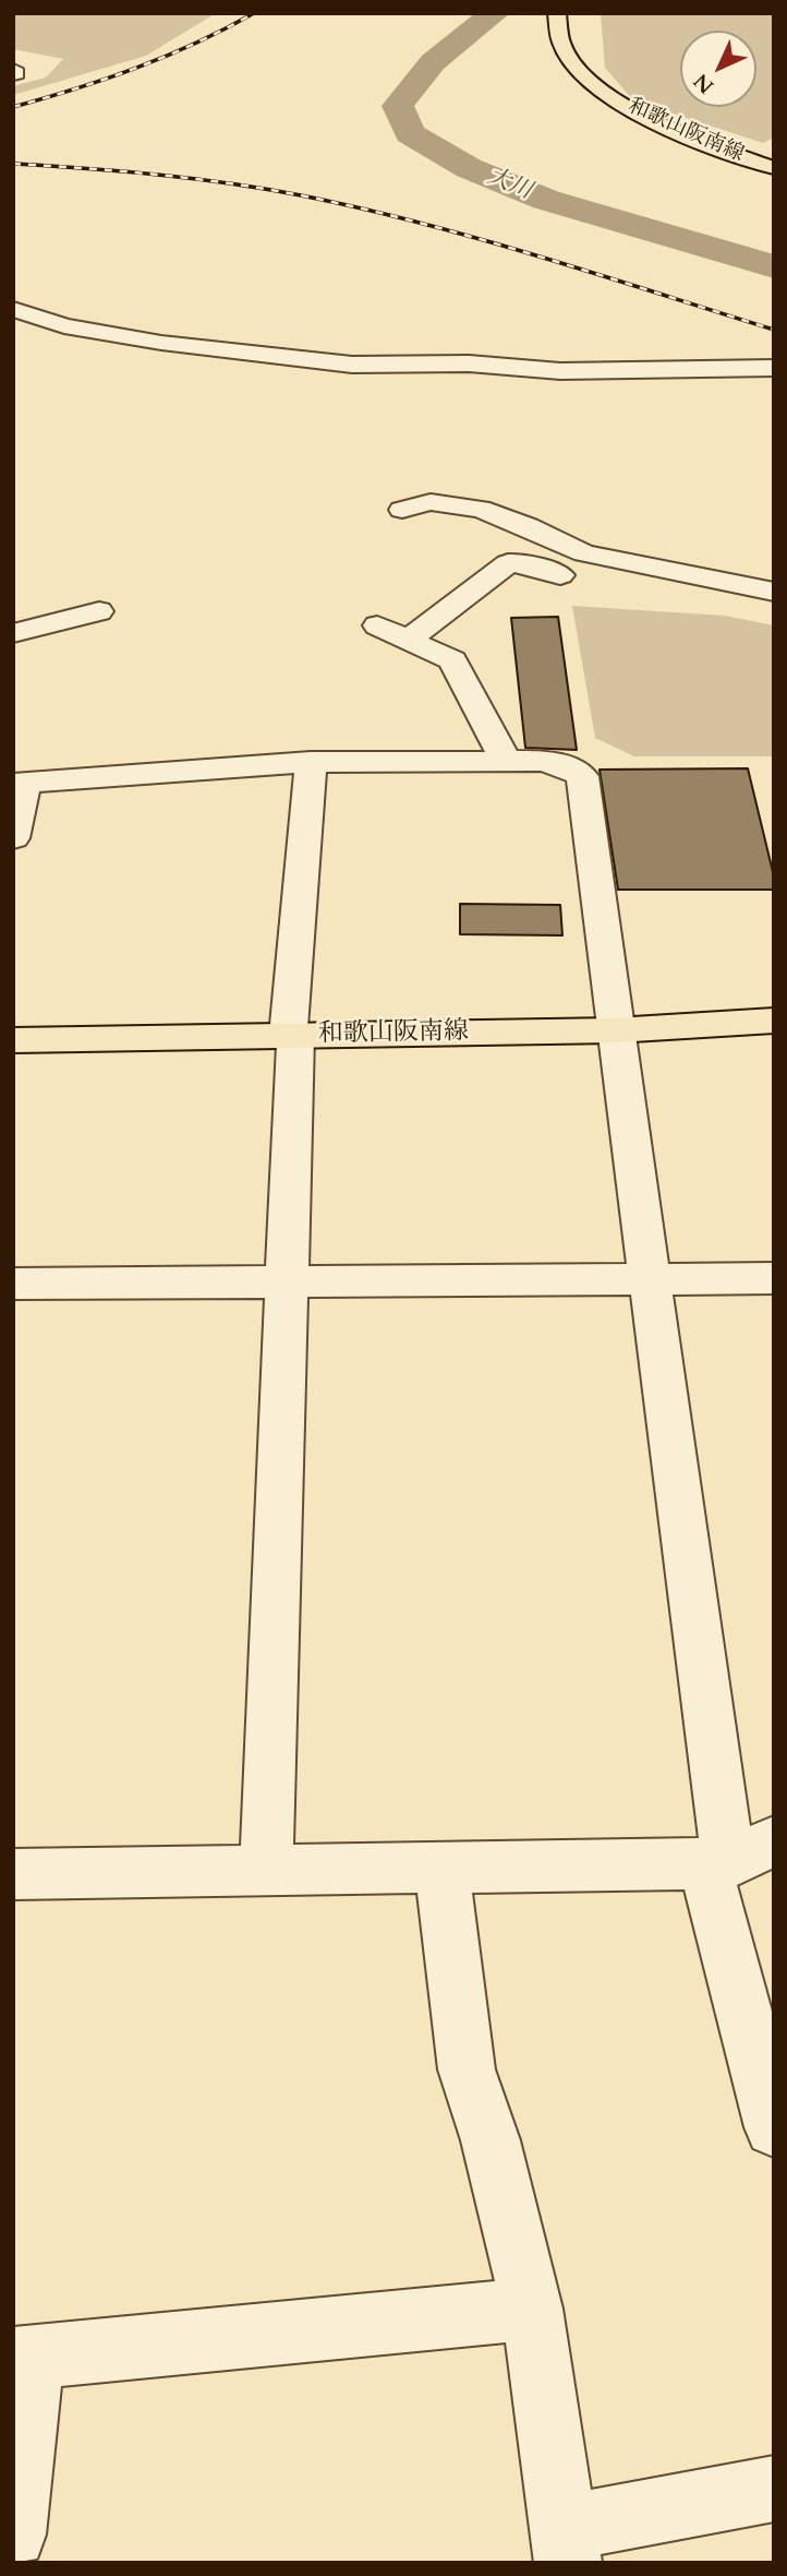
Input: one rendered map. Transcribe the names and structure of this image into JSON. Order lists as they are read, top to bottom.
{
  "streets": {
    "main road": ["和歌山阪南線"]
  },
  "water": ["大川"],
  "north": "bottom left"
}
